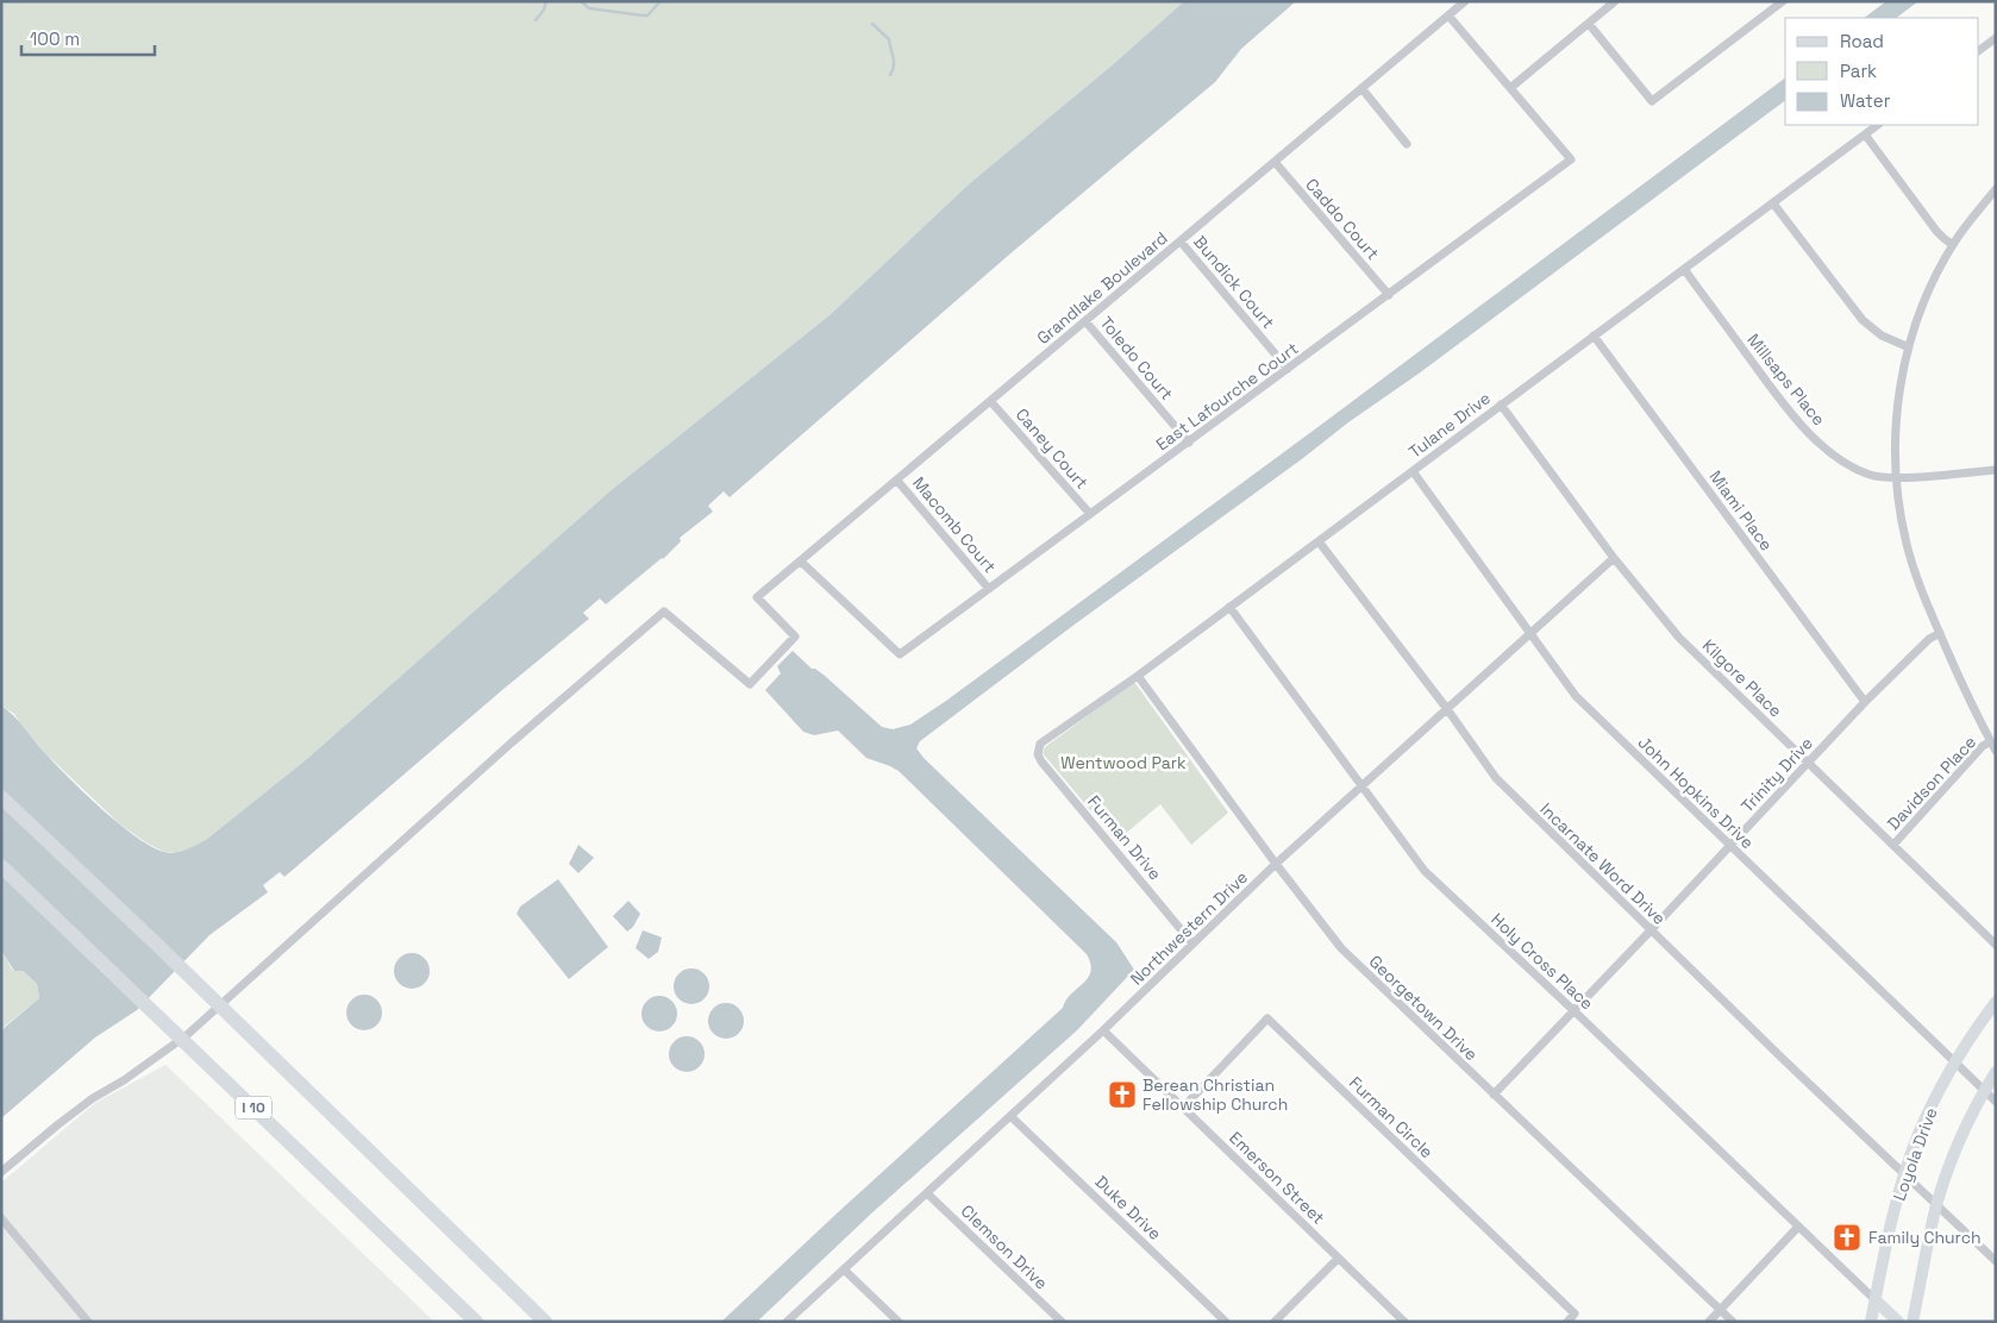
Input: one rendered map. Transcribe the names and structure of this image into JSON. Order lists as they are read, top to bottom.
{
  "streets": {
    "highway": ["I 10"],
    "main road": ["Loyola Drive"],
    "street": [
      "Caddo Court",
      "Bundick Court",
      "Grandlake Boulevard",
      "Toledo Court",
      "Millsaps Place",
      "East Lafourche Court",
      "Tulane Drive",
      "Caney Court",
      "Miami Place",
      "Macomb Court",
      "Kilgore Place",
      "Trinity Drive",
      "Davidson Place",
      "John Hopkins Drive",
      "Furman Drive",
      "Incarnate Word Drive",
      "Northwestern Drive",
      "Holy Cross Place",
      "Georgetown Drive",
      "Furman Circle",
      "Emerson Street",
      "Duke Drive",
      "Clemson Drive"
    ]
  },
  "crossings": [
    ["Caddo Court", "Grandlake Boulevard"],
    ["Caddo Court", "East Lafourche Court"],
    ["Bundick Court", "Grandlake Boulevard"],
    ["Bundick Court", "East Lafourche Court"],
    ["Grandlake Boulevard", "Toledo Court"],
    ["Grandlake Boulevard", "East Lafourche Court"],
    ["Grandlake Boulevard", "Caney Court"],
    ["Grandlake Boulevard", "Macomb Court"],
    ["Toledo Court", "East Lafourche Court"],
    ["Millsaps Place", "Tulane Drive"],
    ["East Lafourche Court", "Caney Court"],
    ["East Lafourche Court", "Macomb Court"],
    ["Tulane Drive", "Miami Place"],
    ["Tulane Drive", "Kilgore Place"],
    ["Tulane Drive", "John Hopkins Drive"],
    ["Tulane Drive", "Furman Drive"],
    ["Tulane Drive", "Incarnate Word Drive"],
    ["Tulane Drive", "Holy Cross Place"],
    ["Tulane Drive", "Georgetown Drive"],
    ["Miami Place", "Trinity Drive"],
    ["Kilgore Place", "Trinity Drive"],
    ["Kilgore Place", "Davidson Place"],
    ["Kilgore Place", "Northwestern Drive"],
    ["Trinity Drive", "John Hopkins Drive"],
    ["Trinity Drive", "Incarnate Word Drive"],
    ["Trinity Drive", "Holy Cross Place"],
    ["Trinity Drive", "Georgetown Drive"],
    ["John Hopkins Drive", "Northwestern Drive"],
    ["John Hopkins Drive", "Loyola Drive"],
    ["Furman Drive", "Northwestern Drive"],
    ["Incarnate Word Drive", "Northwestern Drive"],
    ["Incarnate Word Drive", "Loyola Drive"],
    ["Northwestern Drive", "Holy Cross Place"],
    ["Northwestern Drive", "Georgetown Drive"],
    ["Northwestern Drive", "Emerson Street"],
    ["Northwestern Drive", "Duke Drive"],
    ["Northwestern Drive", "Clemson Drive"],
    ["Holy Cross Place", "Loyola Drive"],
    ["Furman Circle", "Emerson Street"]
  ],
  "parks": ["Wentwood Park"],
  "places": {
    "church": ["Berean Christian Fellowship Church", "Family Church"]
  },
  "legend": ["Road", "Park", "Water"],
  "scale_bar": "100 m"
}
